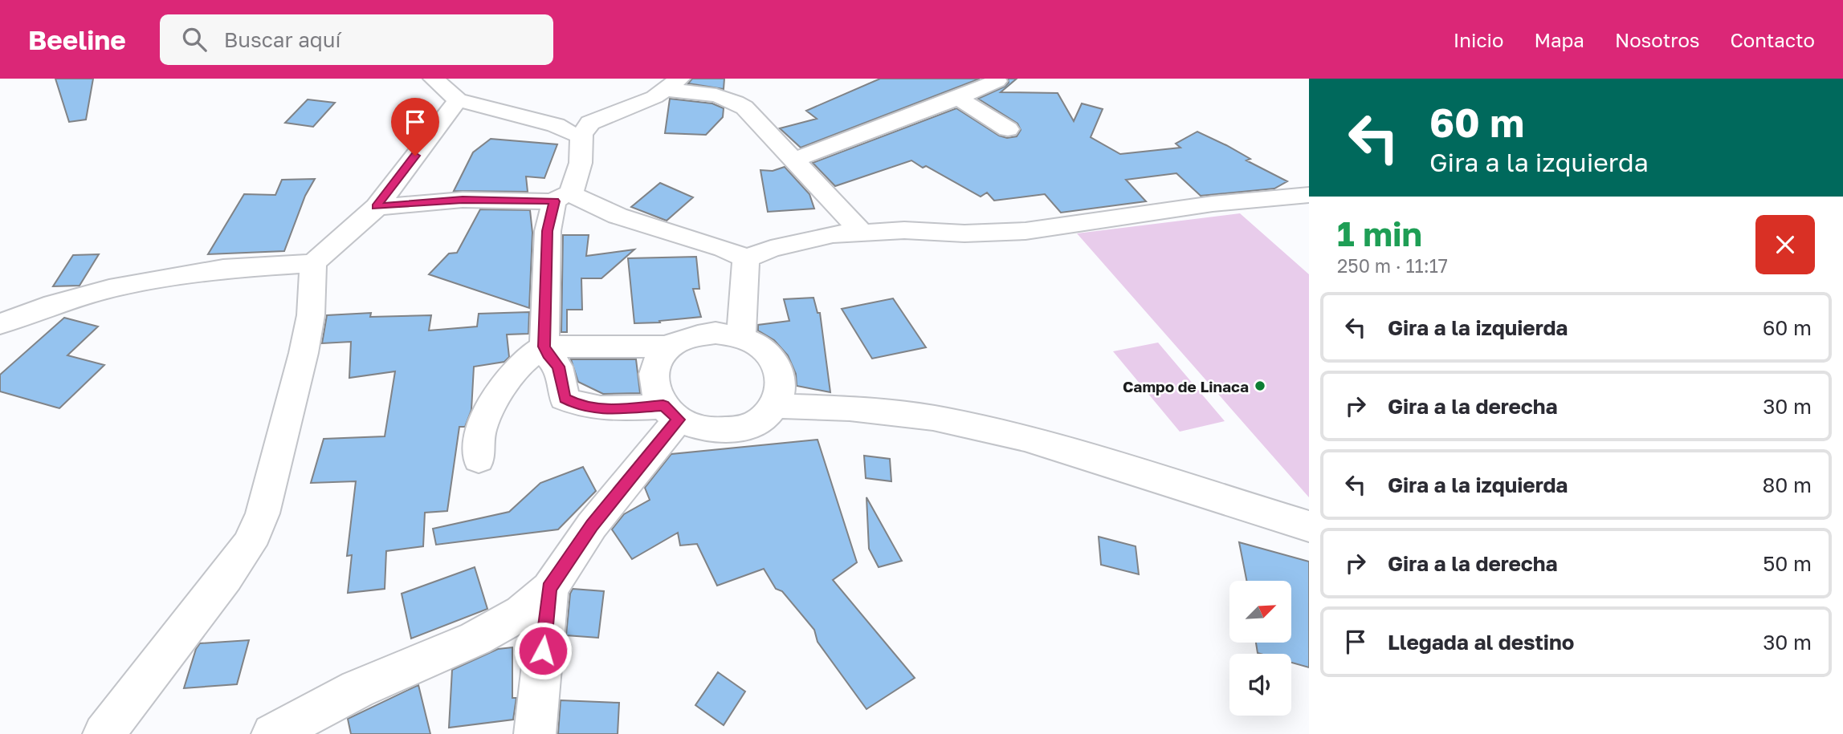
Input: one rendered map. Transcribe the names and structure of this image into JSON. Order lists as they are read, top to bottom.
{
  "places": ["Campo de Linaca"],
  "north": "top right",
  "page": {
    "header": "Beeline",
    "search": "Buscar aquí",
    "nav": [
      "Inicio",
      "Mapa",
      "Nosotros",
      "Contacto"
    ],
    "turn": ["60 m", "Gira a la izquierda"],
    "heading": ["1 min", "250 m · 11:17"],
    "list": [
      {
        "name": "Gira a la izquierda",
        "value": "60 m"
      },
      {
        "name": "Gira a la derecha",
        "value": "30 m"
      },
      {
        "name": "Gira a la izquierda",
        "value": "80 m"
      },
      {
        "name": "Gira a la derecha",
        "value": "50 m"
      },
      {
        "name": "Llegada al destino",
        "value": "30 m"
      }
    ]
  }
}
